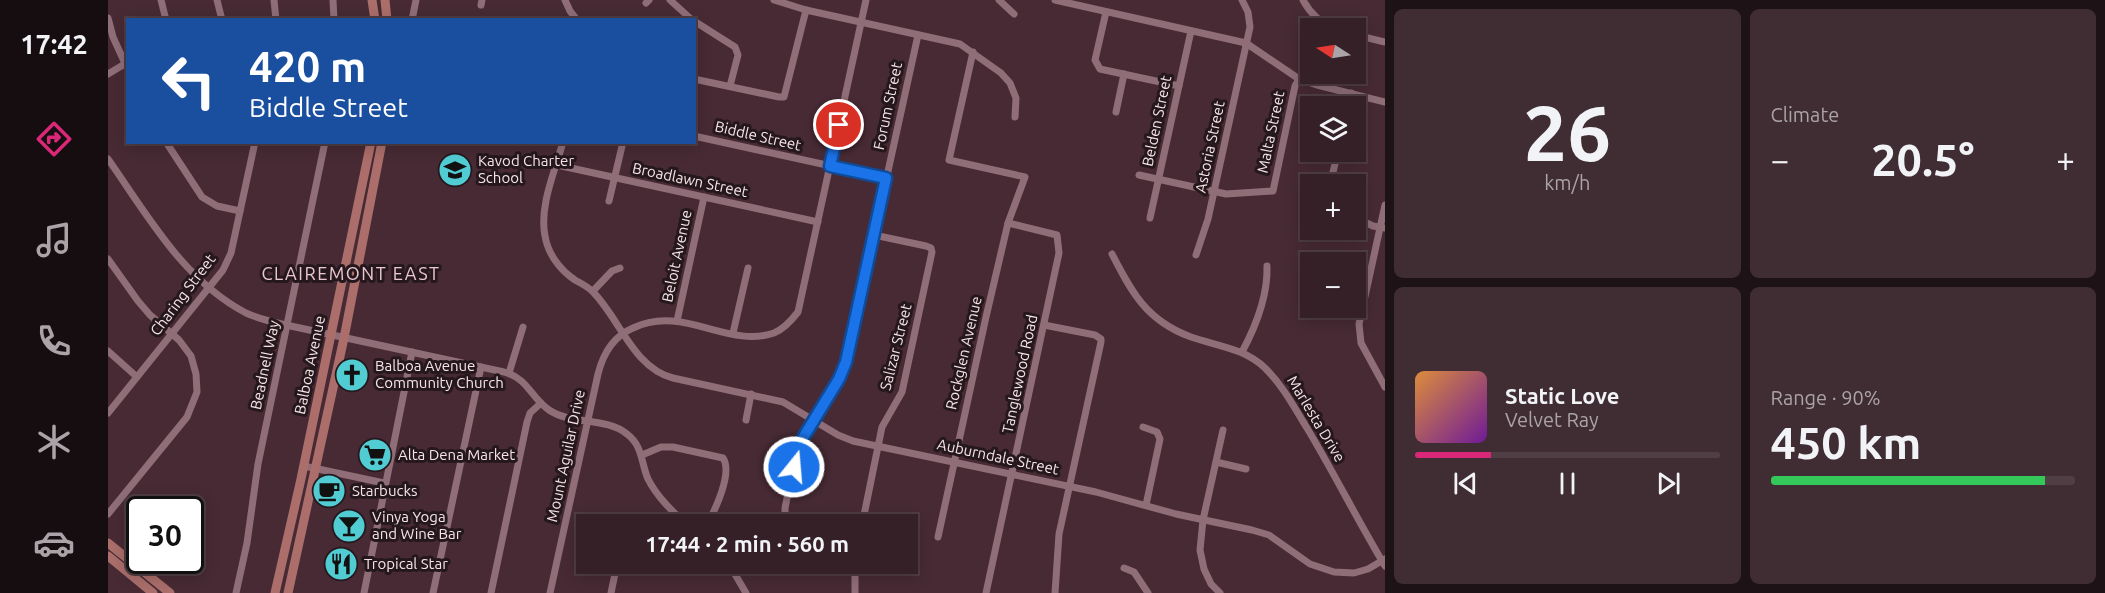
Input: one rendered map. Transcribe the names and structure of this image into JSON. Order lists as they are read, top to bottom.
{
  "streets": {
    "main road": ["Balboa Avenue"],
    "street": [
      "Forum Street",
      "Belden Street",
      "Malta Street",
      "Biddle Street",
      "Astoria Street",
      "Broadlawn Street",
      "Beloit Avenue",
      "Charing Street",
      "Salizar Street",
      "Rockglen Avenue",
      "Beadnell Way",
      "Tanglewood Road",
      "Marlesta Drive",
      "Mount Aguilar Drive",
      "Auburndale Street"
    ]
  },
  "crossings": [
    ["Forum Street", "Biddle Street"],
    ["Forum Street", "Salizar Street"],
    ["Forum Street", "Auburndale Street"],
    ["Malta Street", "Astoria Street"],
    ["Broadlawn Street", "Beloit Avenue"],
    ["Salizar Street", "Auburndale Street"],
    ["Rockglen Avenue", "Tanglewood Road"],
    ["Rockglen Avenue", "Auburndale Street"],
    ["Tanglewood Road", "Auburndale Street"],
    ["Marlesta Drive", "Auburndale Street"],
    ["Mount Aguilar Drive", "Auburndale Street"]
  ],
  "districts": ["CLAIREMONT EAST"],
  "places": {
    "school or university": ["Kavod Charter School"],
    "church": ["Balboa Avenue Community Church"],
    "supermarket": ["Alta Dena Market"],
    "cafe": ["Starbucks"],
    "bar": ["Vinya Yoga and Wine Bar"],
    "restaurant": ["Tropical Star"]
  },
  "north": "left",
  "page": {
    "tabs": "17:42",
    "tile": [
      ["26", "km/h"],
      "Climate",
      ["Range · 90%", "450 km"]
    ],
    "map_buttons": ["+", "−"],
    "turn": ["420 m", "Biddle Street"],
    "heat": ["−", "20.5°", "+"],
    "song": ["Static Love", "Velvet Ray"],
    "limit": "30",
    "trip": "17:44 · 2 min · 560 m"
  }
}
